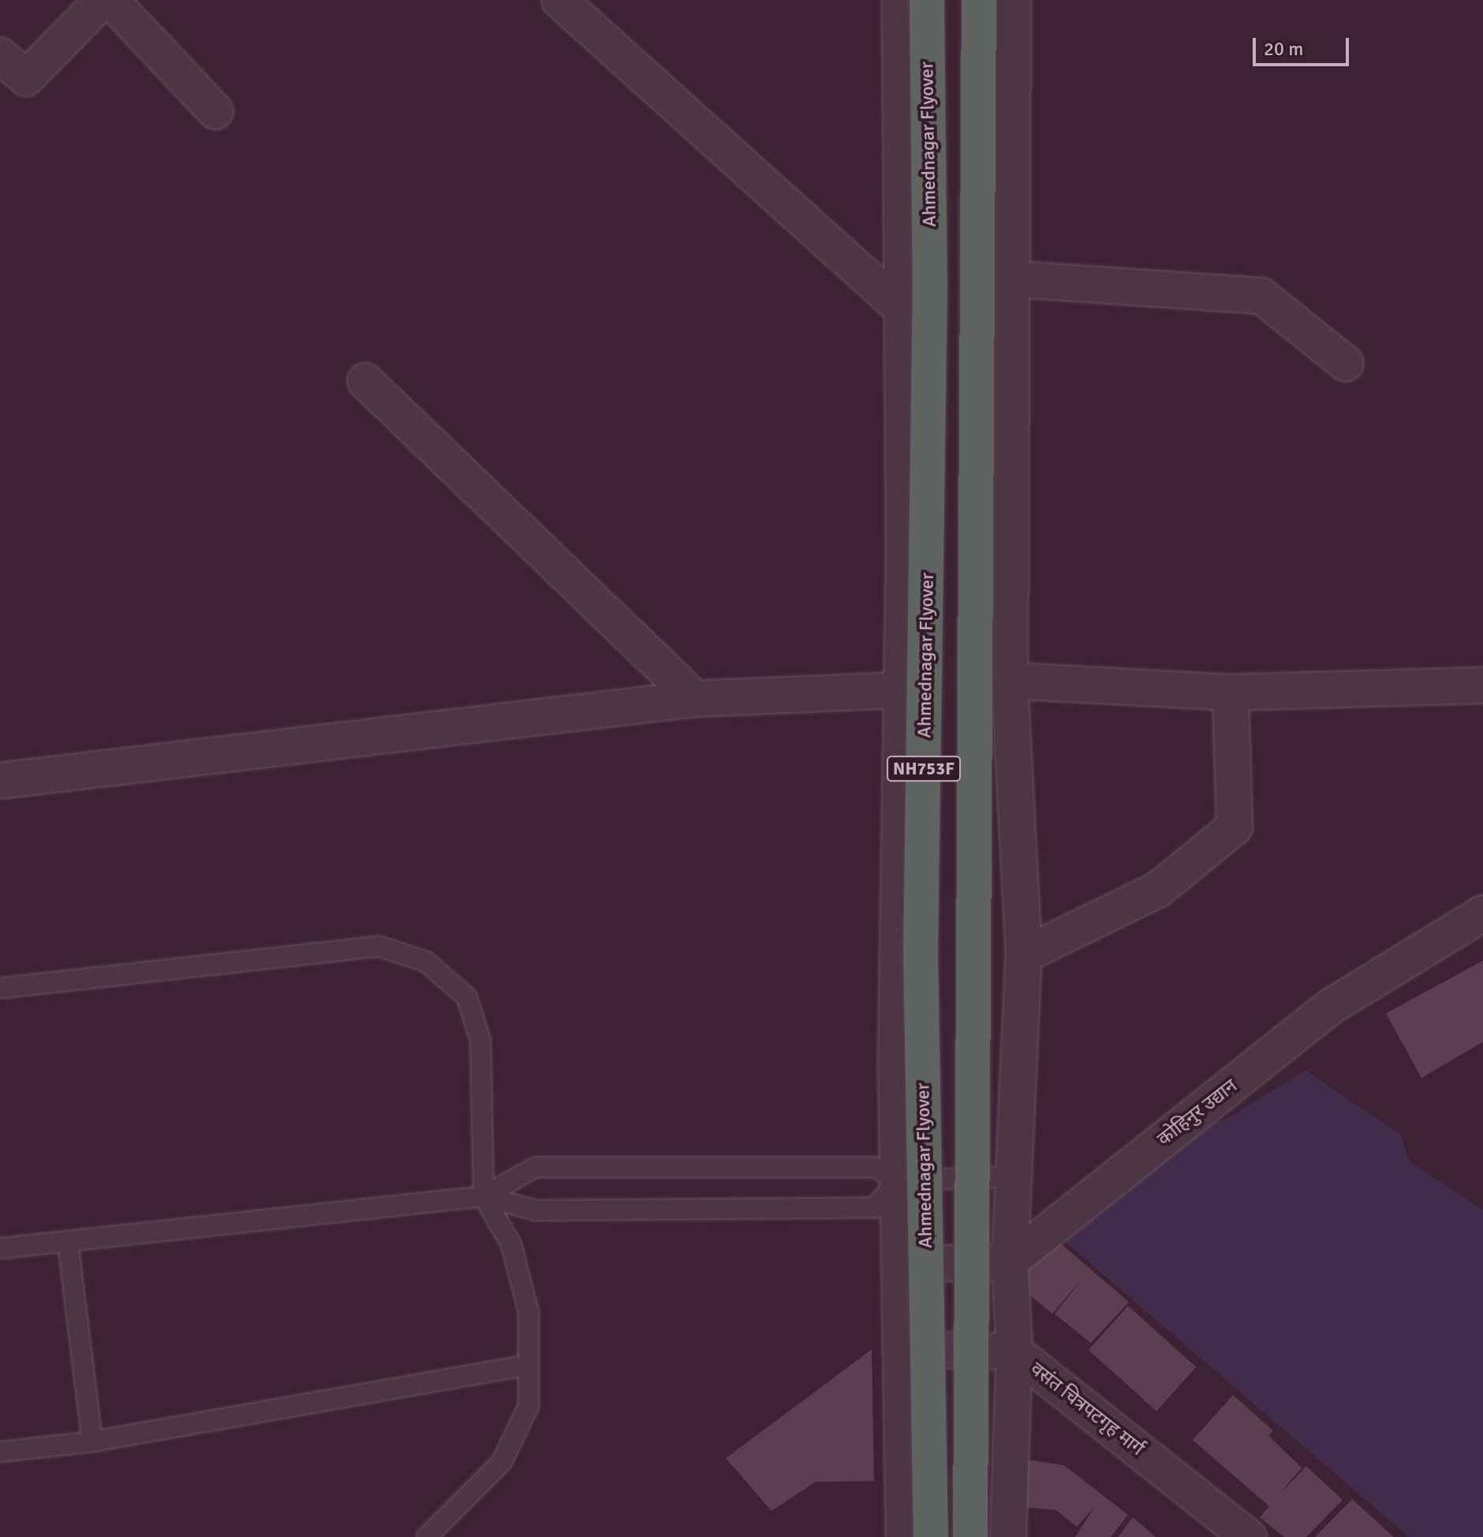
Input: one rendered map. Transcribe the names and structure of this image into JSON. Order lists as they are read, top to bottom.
{
  "streets": {
    "highway": ["Ahmednagar Flyover", "NH753F"],
    "street": ["कोहिनुर उद्यान", "वसंत चित्रपटगृह मार्ग"]
  },
  "scale_bar": "20 m"
}
